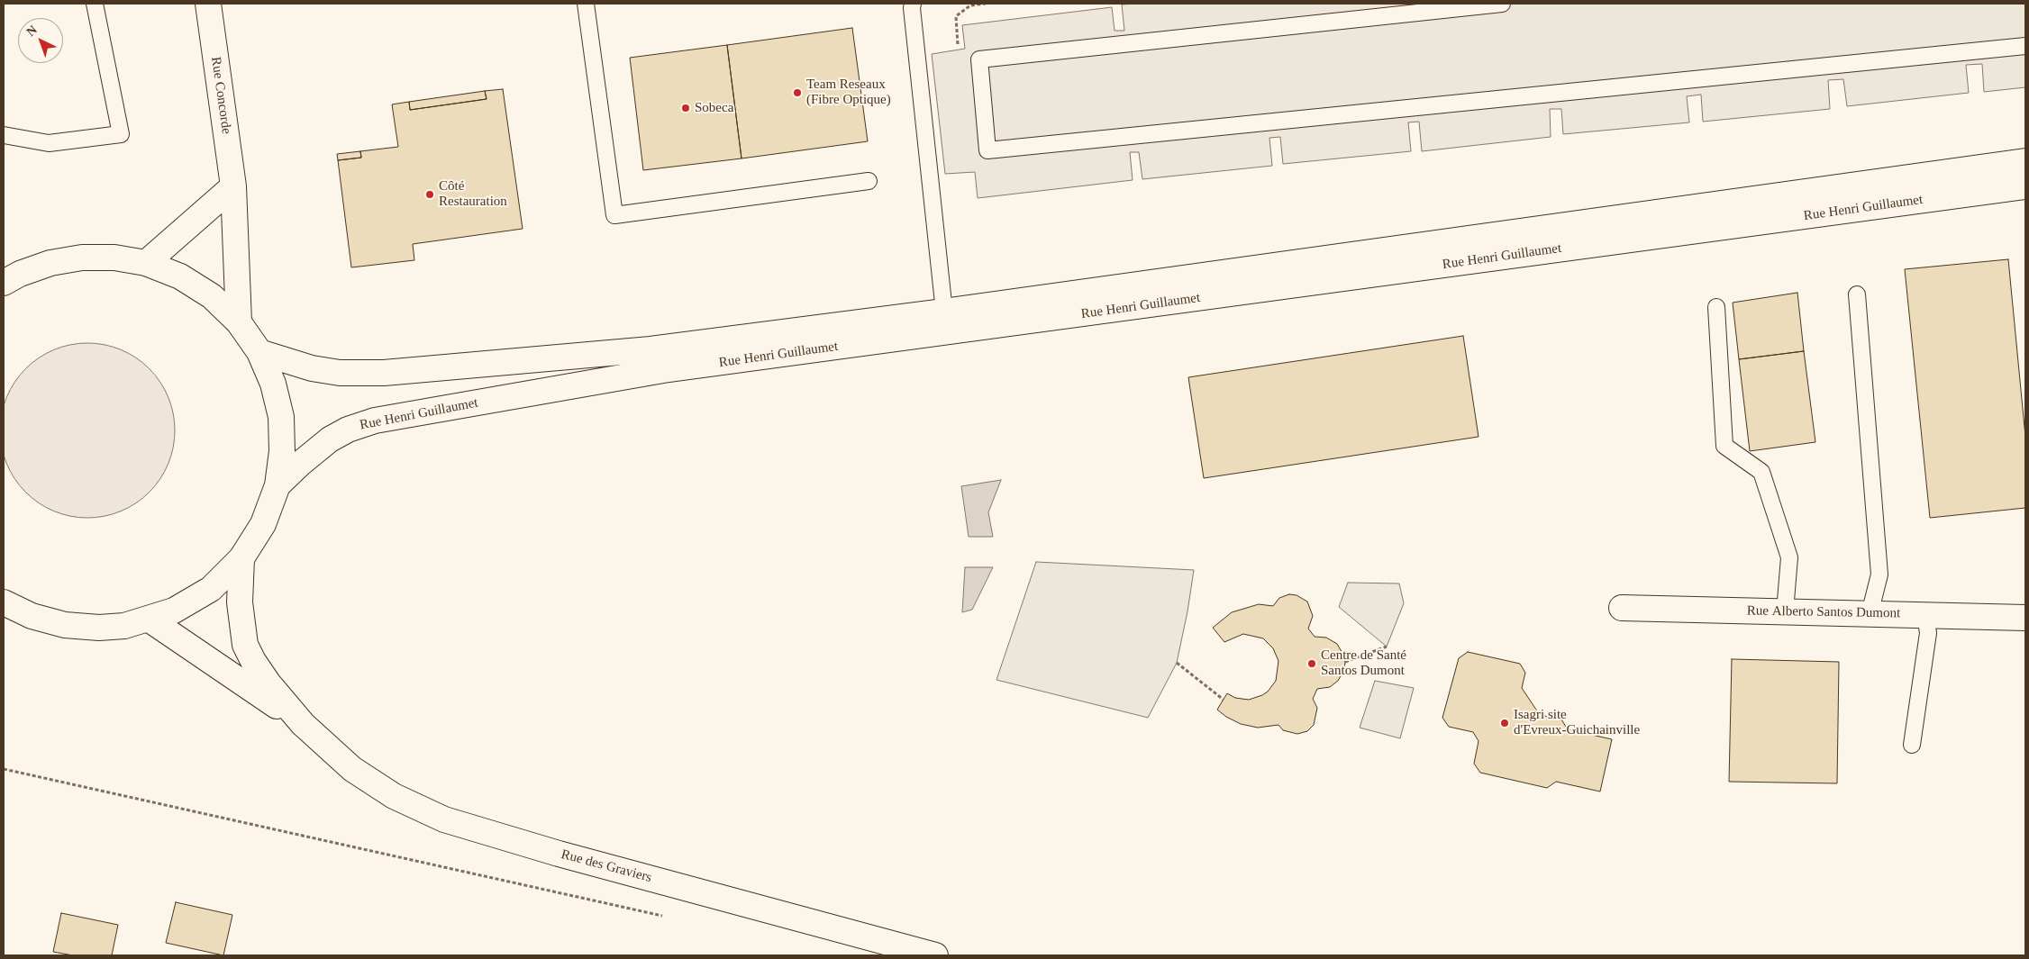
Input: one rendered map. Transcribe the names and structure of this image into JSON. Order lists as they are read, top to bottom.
{
  "streets": {
    "main road": [
      "Rue Concorde",
      "Rue Henri Guillaumet",
      "Rue Alberto Santos Dumont",
      "Rue des Graviers"
    ]
  },
  "places": [
    "Team Reseaux (Fibre Optique)",
    "Sobeca",
    "Côté Restauration",
    "Centre de Santé Santos Dumont",
    "Isagri site d'Evreux-Guichainville"
  ],
  "north": "top left"
}
